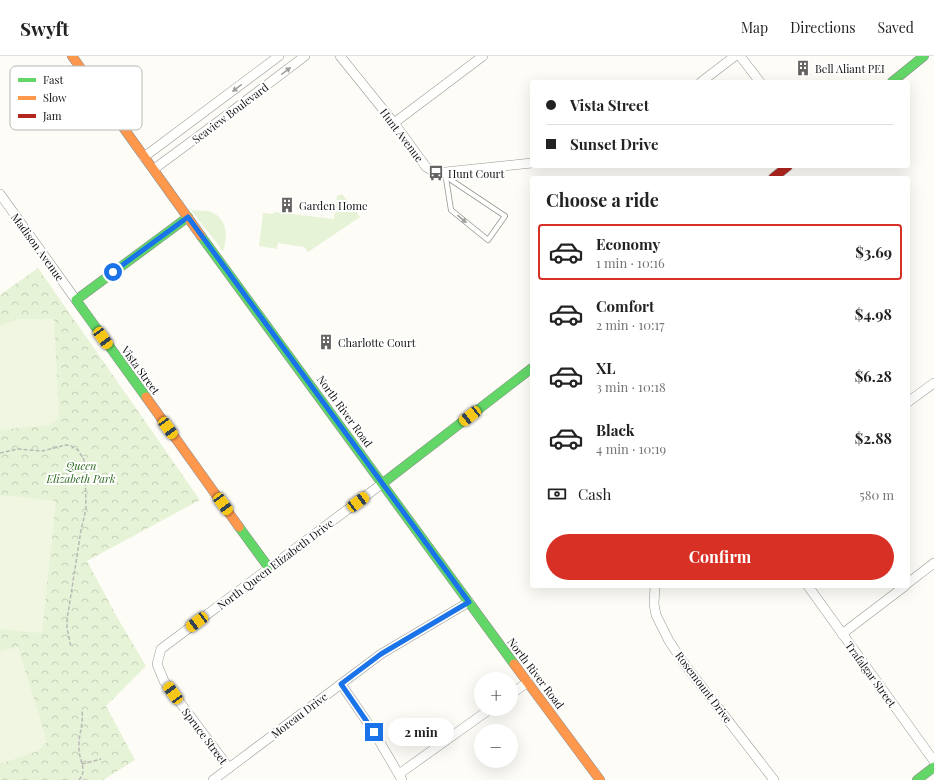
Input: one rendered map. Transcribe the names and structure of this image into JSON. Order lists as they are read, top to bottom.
{
  "streets": {
    "main road": ["Vista Street", "North River Road"],
    "street": [
      "Seaview Boulevard",
      "Hunt Avenue",
      "Madison Avenue",
      "North Queen Elizabeth Drive",
      "Trafalgar Street",
      "Rosemount Drive",
      "Moreau Drive",
      "Spruce Street"
    ]
  },
  "crossings": [
    ["Seaview Boulevard", "North River Road"],
    ["Madison Avenue", "Vista Street"],
    ["Vista Street", "North Queen Elizabeth Drive"],
    ["North River Road", "North Queen Elizabeth Drive"],
    ["North River Road", "Moreau Drive"],
    ["North Queen Elizabeth Drive", "Spruce Street"],
    ["Moreau Drive", "Spruce Street"]
  ],
  "parks": ["Queen Elizabeth Park"],
  "places": {
    "building": ["Bell Aliant PEI", "Garden Home", "Charlotte Court"],
    "bus stop": ["Hunt Court"]
  },
  "legend": ["Fast", "Slow", "Jam"],
  "page": {
    "header": "Swyft",
    "nav": ["Map", "Directions", "Saved"],
    "banner": ["Vista Street", "Sunset Drive"],
    "heading": "Choose a ride",
    "list": [
      {
        "name": "Economy",
        "note": "1 min · 10:16",
        "value": "$3.69"
      },
      {
        "name": "Comfort",
        "note": "2 min · 10:17",
        "value": "$4.98"
      },
      {
        "name": "XL",
        "note": "3 min · 10:18",
        "value": "$6.28"
      },
      {
        "name": "Black",
        "note": "4 min · 10:19",
        "value": "$2.88"
      }
    ],
    "pay": ["Cash", "580 m"],
    "buttons": "Confirm",
    "map_buttons": ["+", "−"],
    "bubble": "2 min"
  }
}
